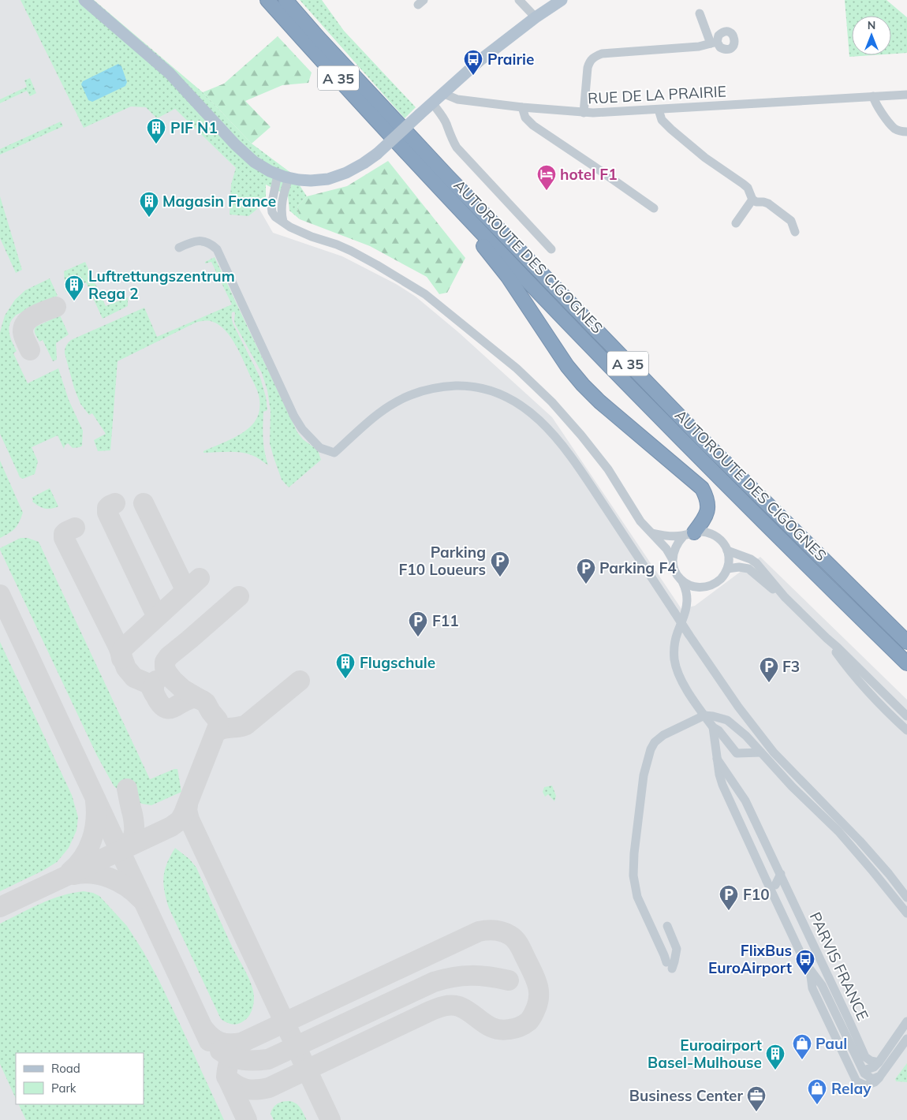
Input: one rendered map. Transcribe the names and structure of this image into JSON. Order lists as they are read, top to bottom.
{
  "streets": {
    "highway": ["A 35", "AUTOROUTE DES CIGOGNES"],
    "street": ["RUE DE LA PRAIRIE", "PARVIS FRANCE"]
  },
  "places": {
    "bus stop": ["Prairie", "FlixBus EuroAirport"],
    "building": [
      "PIF N1",
      "Magasin France",
      "Luftrettungszentrum Rega 2",
      "Flugschule",
      "Euroairport Basel-Mulhouse"
    ],
    "hotel": ["hotel F1"],
    "parking": [
      "Parking F10 Loueurs",
      "Parking F4",
      "F11",
      "F3",
      "F10"
    ],
    "shop": ["Paul", "Relay"],
    "office": ["Business Center"]
  },
  "legend": ["Road", "Park"],
  "north": "top"
}
